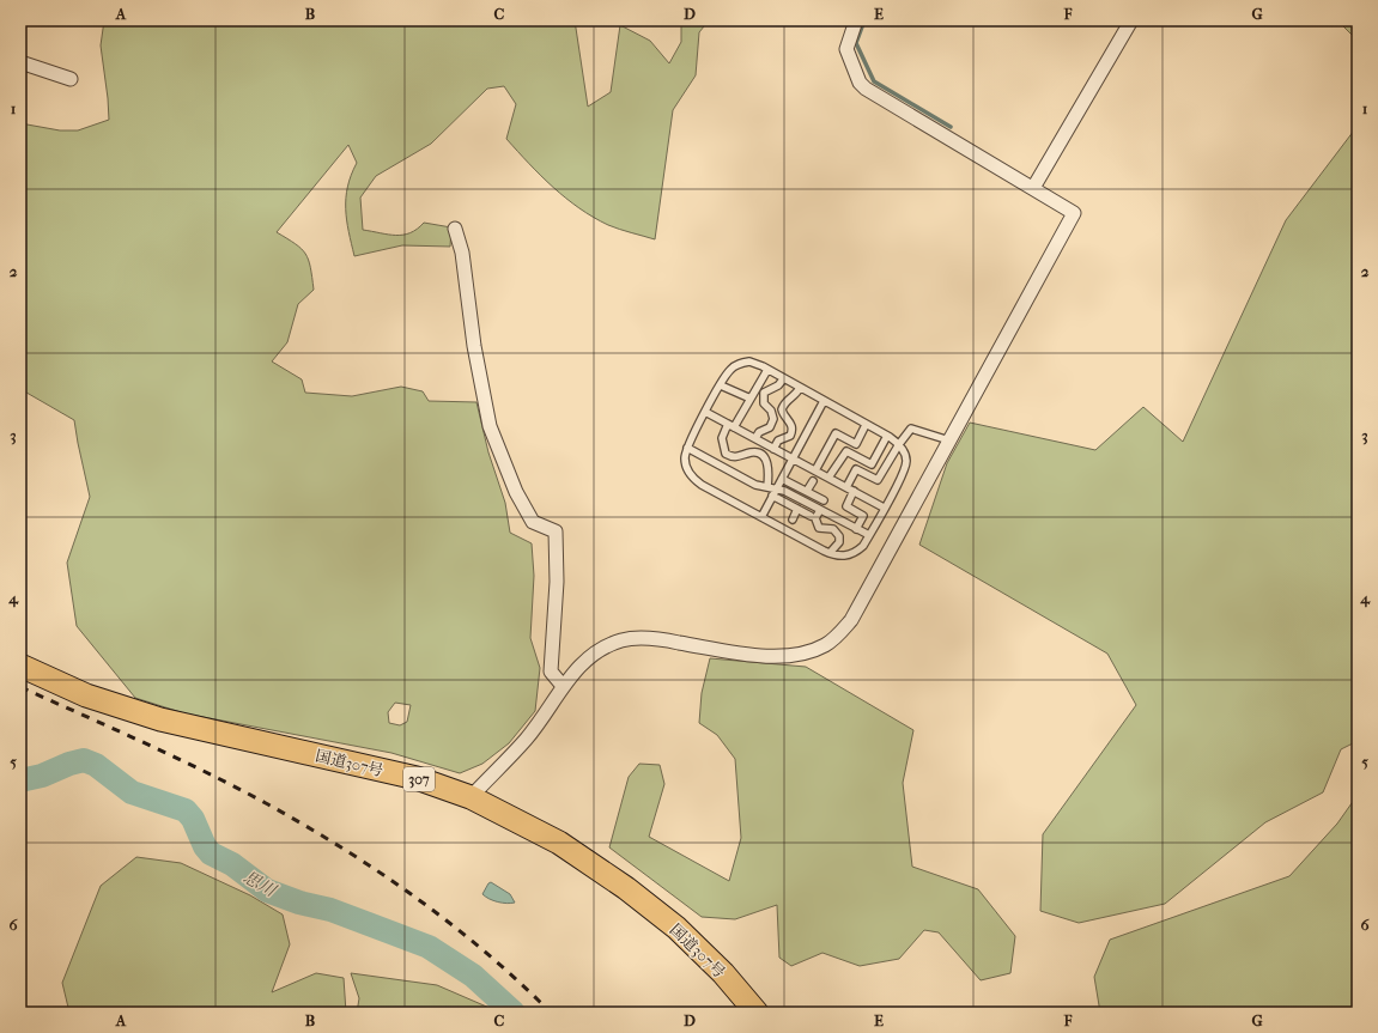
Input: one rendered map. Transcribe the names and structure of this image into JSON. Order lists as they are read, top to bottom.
{
  "streets": {
    "highway": ["国道307号", "307"]
  },
  "water": ["思川"],
  "grid": {
    "columns": [
      "A",
      "B",
      "C",
      "D",
      "E",
      "F",
      "G"
    ],
    "rows": [
      "1",
      "2",
      "3",
      "4",
      "5",
      "6"
    ]
  }
}
